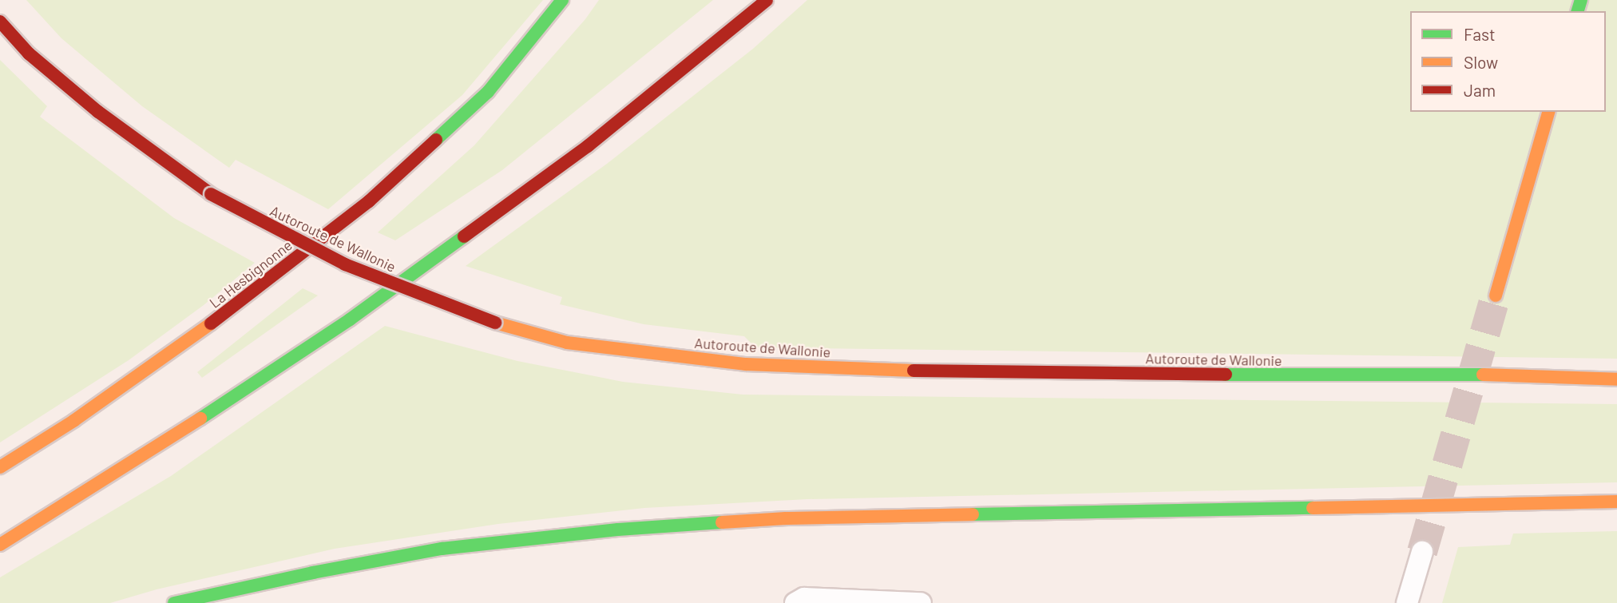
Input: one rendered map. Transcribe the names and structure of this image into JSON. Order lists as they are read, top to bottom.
{
  "streets": {
    "main road": ["Autoroute de Wallonie", "La Hesbignonne"]
  },
  "legend": ["Fast", "Slow", "Jam"]
}
